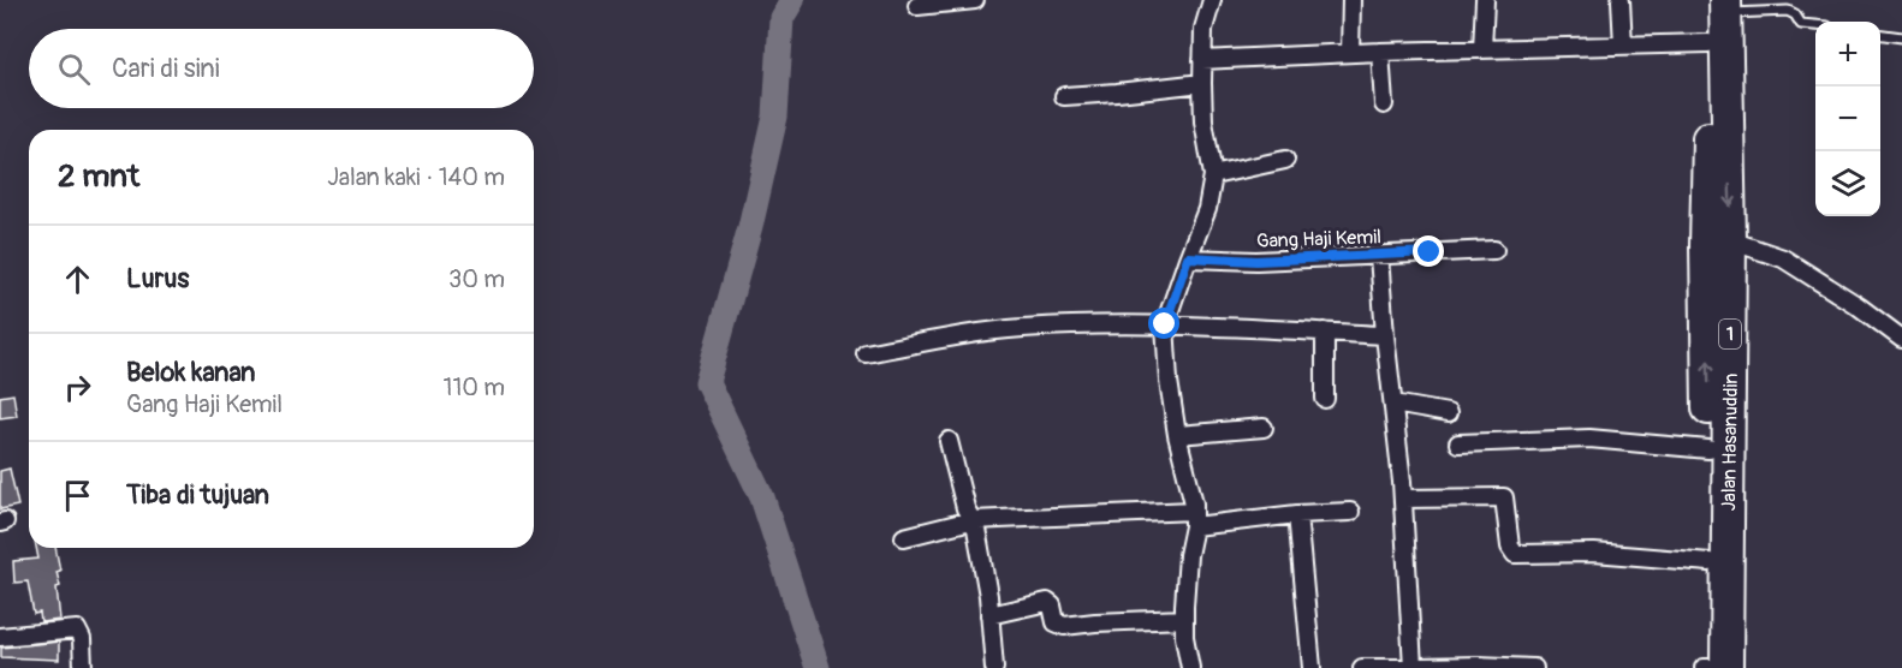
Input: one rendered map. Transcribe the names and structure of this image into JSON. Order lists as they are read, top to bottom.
{
  "streets": {
    "highway": ["1", "Jalan Hasanuddin"],
    "street": ["Gang Haji Kemil"]
  },
  "page": {
    "map_buttons": ["+", "−"],
    "search": "Cari di sini",
    "heading": ["2 mnt", "Jalan kaki · 140 m"],
    "list": [
      ["Lurus", "30 m"],
      ["Belok kanan", "Gang Haji Kemil", "110 m"],
      "Tiba di tujuan"
    ]
  }
}
